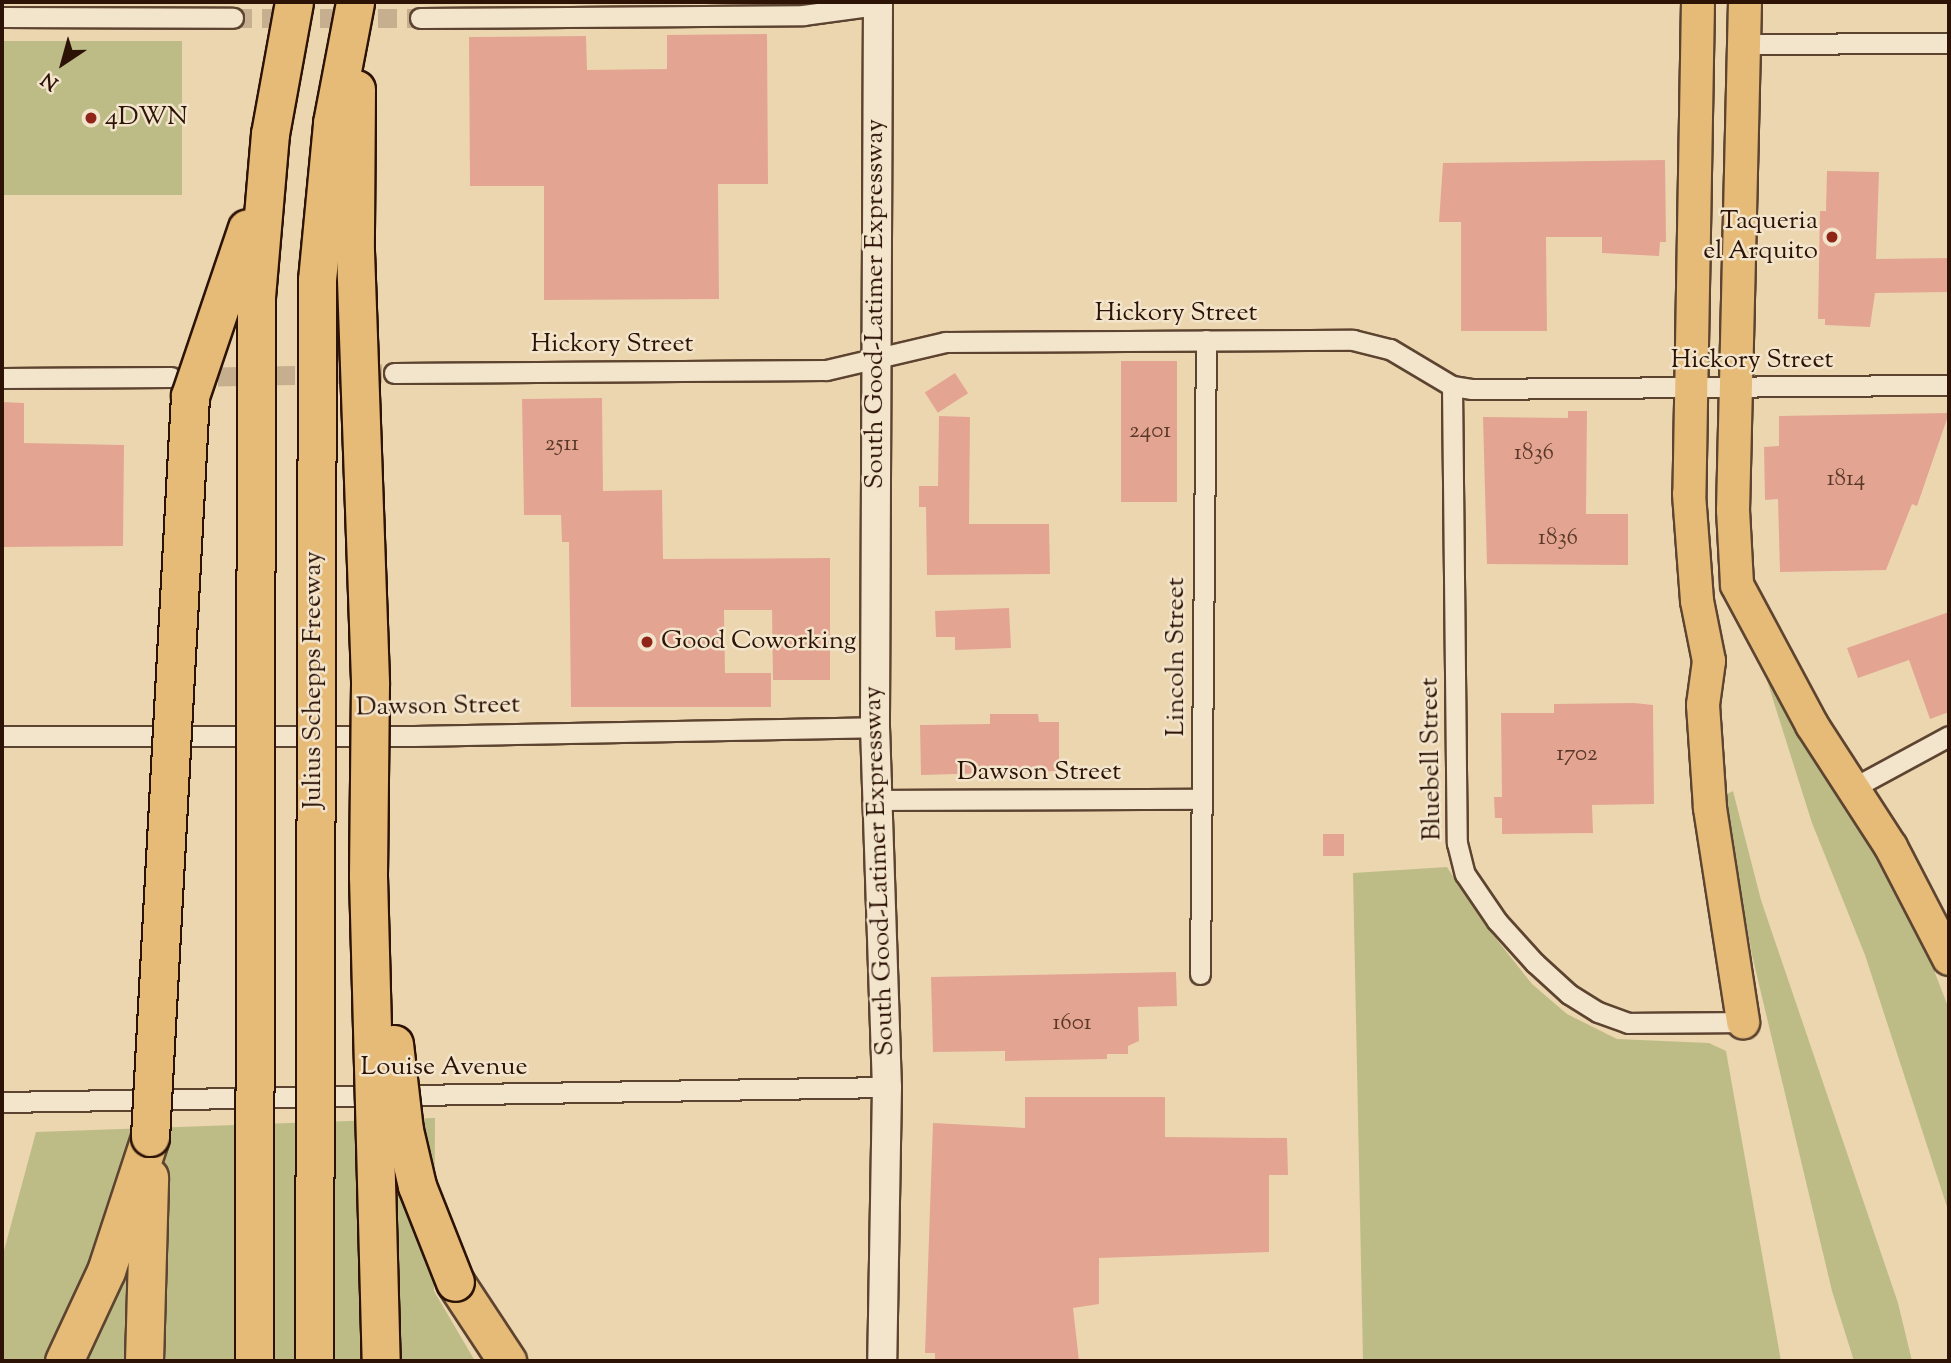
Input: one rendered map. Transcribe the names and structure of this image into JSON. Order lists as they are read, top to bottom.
{
  "streets": {
    "highway": ["Julius Schepps Freeway"],
    "main road": ["South Good-Latimer Expressway"],
    "street": [
      "Hickory Street",
      "Lincoln Street",
      "Dawson Street",
      "Bluebell Street",
      "Louise Avenue"
    ]
  },
  "crossings": [
    ["South Good-Latimer Expressway", "Hickory Street"],
    ["South Good-Latimer Expressway", "Dawson Street"],
    ["South Good-Latimer Expressway", "Louise Avenue"],
    ["Hickory Street", "Lincoln Street"],
    ["Hickory Street", "Bluebell Street"],
    ["Lincoln Street", "Dawson Street"]
  ],
  "places": ["4DWN", "Taqueria el Arquito", "Good Coworking"],
  "house_numbers": [
    "2401",
    "2511",
    "1836",
    "1814",
    "1836",
    "1702",
    "1601"
  ],
  "north": "bottom left"
}
